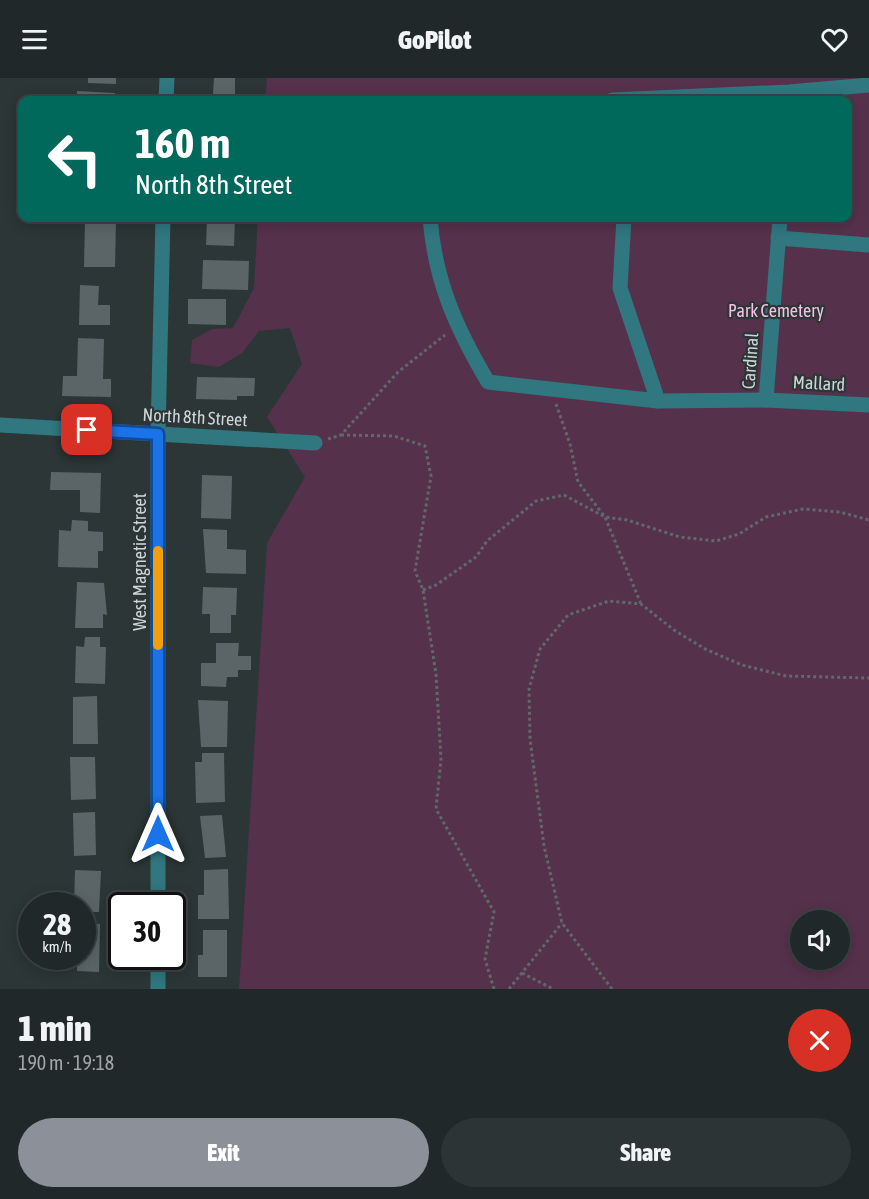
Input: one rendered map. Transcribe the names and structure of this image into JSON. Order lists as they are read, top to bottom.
{
  "streets": {
    "street": [
      "Cardinal",
      "Mallard",
      "North 8th Street",
      "West Magnetic Street"
    ]
  },
  "crossings": [
    ["Cardinal", "Mallard"],
    ["North 8th Street", "West Magnetic Street"]
  ],
  "parks": ["Park Cemetery"],
  "page": {
    "header": "GoPilot",
    "turn": ["160 m", "North 8th Street"],
    "speed": "28 km/h",
    "limit": "30",
    "heading": ["1 min", "190 m · 19:18"],
    "buttons": ["Exit", "Share"]
  }
}
